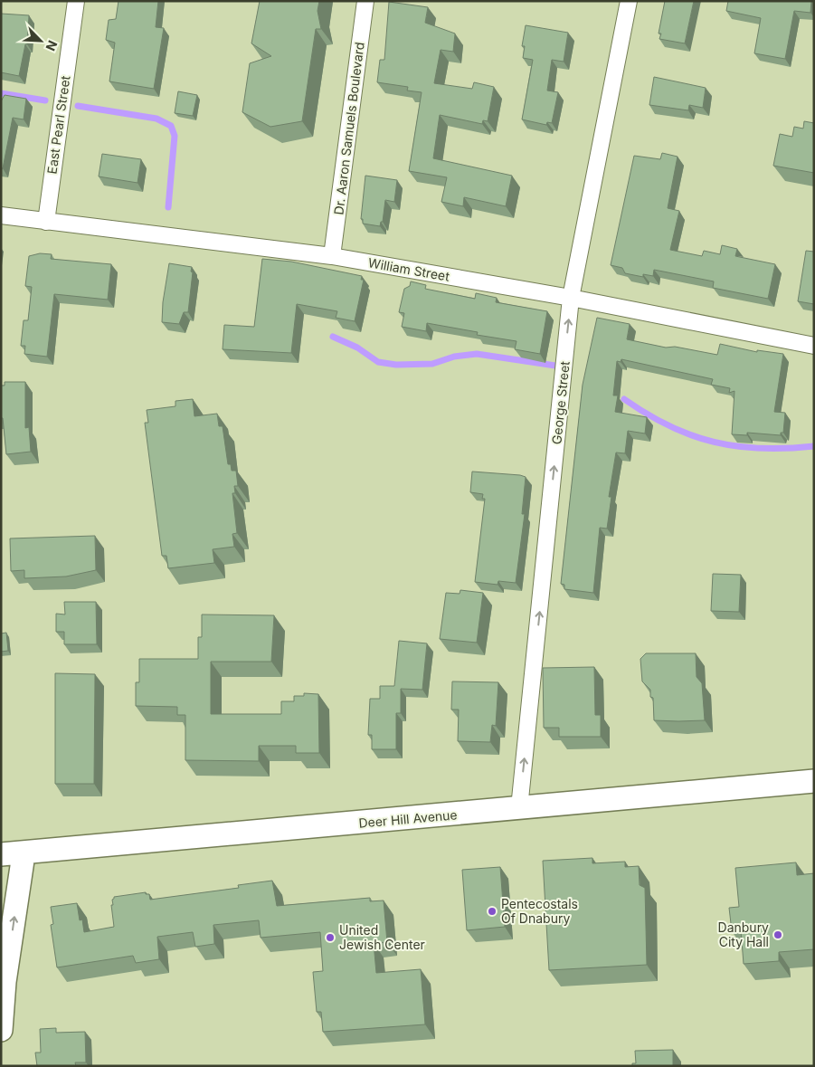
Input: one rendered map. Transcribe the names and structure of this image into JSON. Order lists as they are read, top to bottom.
{
  "streets": {
    "street": [
      "East Pearl Street",
      "Dr. Aaron Samuels Boulevard",
      "William Street",
      "George Street",
      "Deer Hill Avenue"
    ]
  },
  "crossings": [
    ["East Pearl Street", "William Street"],
    ["Dr. Aaron Samuels Boulevard", "William Street"],
    ["William Street", "George Street"],
    ["George Street", "Deer Hill Avenue"]
  ],
  "one_way": ["George Street"],
  "places": ["Pentecostals Of Dnabury", "Danbury City Hall", "United Jewish Center"],
  "north": "bottom right"
}
